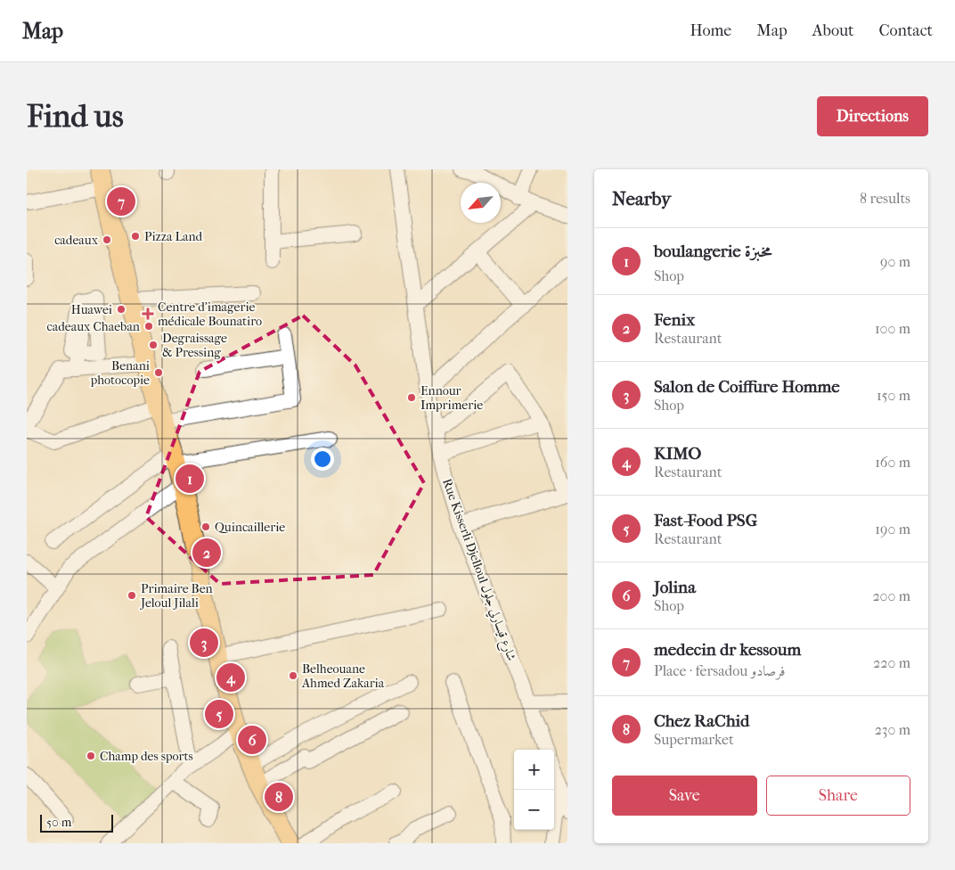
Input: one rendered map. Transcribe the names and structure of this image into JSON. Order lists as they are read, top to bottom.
{
  "streets": {
    "street": ["Rue Kisserli Djelloul شارع قيسارلي جلول"]
  },
  "places": {
    "other": [
      "Pizza Land",
      "cadeaux",
      "Huawei",
      "cadeaux Chaeban",
      "Degraissage & Pressing",
      "Benani photocopie",
      "Ennour Imprimerie",
      "Quincaillerie",
      "Primaire Ben Jeloul Jilali",
      "Belheouane Ahmed Zakaria",
      "Champ des sports"
    ],
    "health": ["Centre d'imagerie médicale Bounatiro"]
  },
  "scale_bar": "50 m",
  "north": "bottom left",
  "page": {
    "header": "Map",
    "nav": [
      "Home",
      "Map",
      "About",
      "Contact"
    ],
    "buttons": [
      "Directions",
      ["Save", "Share"]
    ],
    "title": "Find us",
    "heading": ["Nearby", "8 results"],
    "pins": [
      "7",
      "1",
      "2",
      "3",
      "4",
      "5",
      "6",
      "8"
    ],
    "list": [
      {
        "mark": "1",
        "name": "boulangerie مخبزة",
        "note": "Shop",
        "value": "90 m"
      },
      {
        "mark": "2",
        "name": "Fenix",
        "note": "Restaurant",
        "value": "100 m"
      },
      {
        "mark": "3",
        "name": "Salon de Coiffure Homme",
        "note": "Shop",
        "value": "150 m"
      },
      {
        "mark": "4",
        "name": "KIMO",
        "note": "Restaurant",
        "value": "160 m"
      },
      {
        "mark": "5",
        "name": "Fast-Food PSG",
        "note": "Restaurant",
        "value": "190 m"
      },
      {
        "mark": "6",
        "name": "Jolina",
        "note": "Shop",
        "value": "200 m"
      },
      {
        "mark": "7",
        "name": "medecin dr kessoum",
        "note": "Place · fersadou فرصادو",
        "value": "220 m"
      },
      {
        "mark": "8",
        "name": "Chez RaChid",
        "note": "Supermarket",
        "value": "230 m"
      }
    ],
    "map_buttons": ["+", "−"],
    "scale": "50 m"
  }
}
